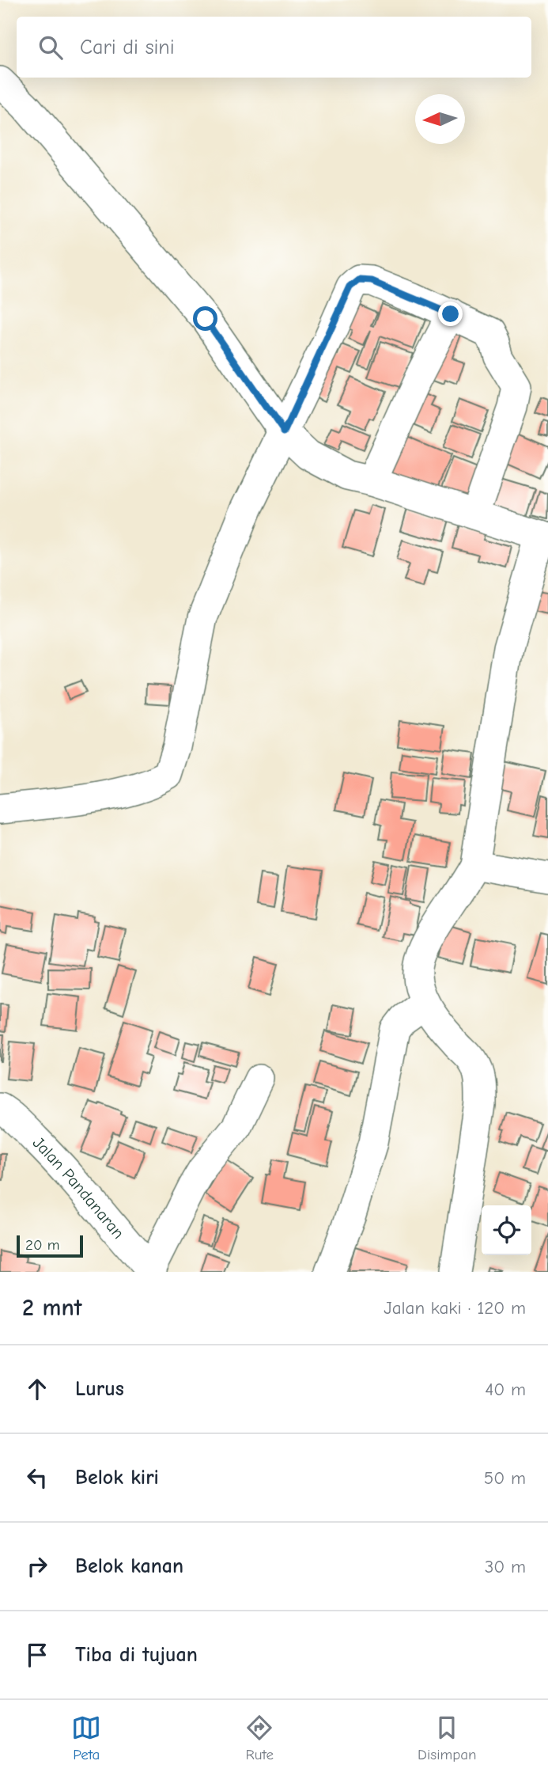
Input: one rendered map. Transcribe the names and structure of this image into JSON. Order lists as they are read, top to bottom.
{
  "streets": {
    "street": ["Jalan Pandanaran"]
  },
  "scale_bar": "20 m",
  "north": "left",
  "page": {
    "search": "Cari di sini",
    "scale": "20 m",
    "heading": ["2 mnt", "Jalan kaki · 120 m"],
    "list": [
      ["Lurus", "40 m"],
      ["Belok kiri", "50 m"],
      ["Belok kanan", "30 m"],
      "Tiba di tujuan"
    ],
    "nav": ["Peta", "Rute", "Disimpan"]
  }
}
